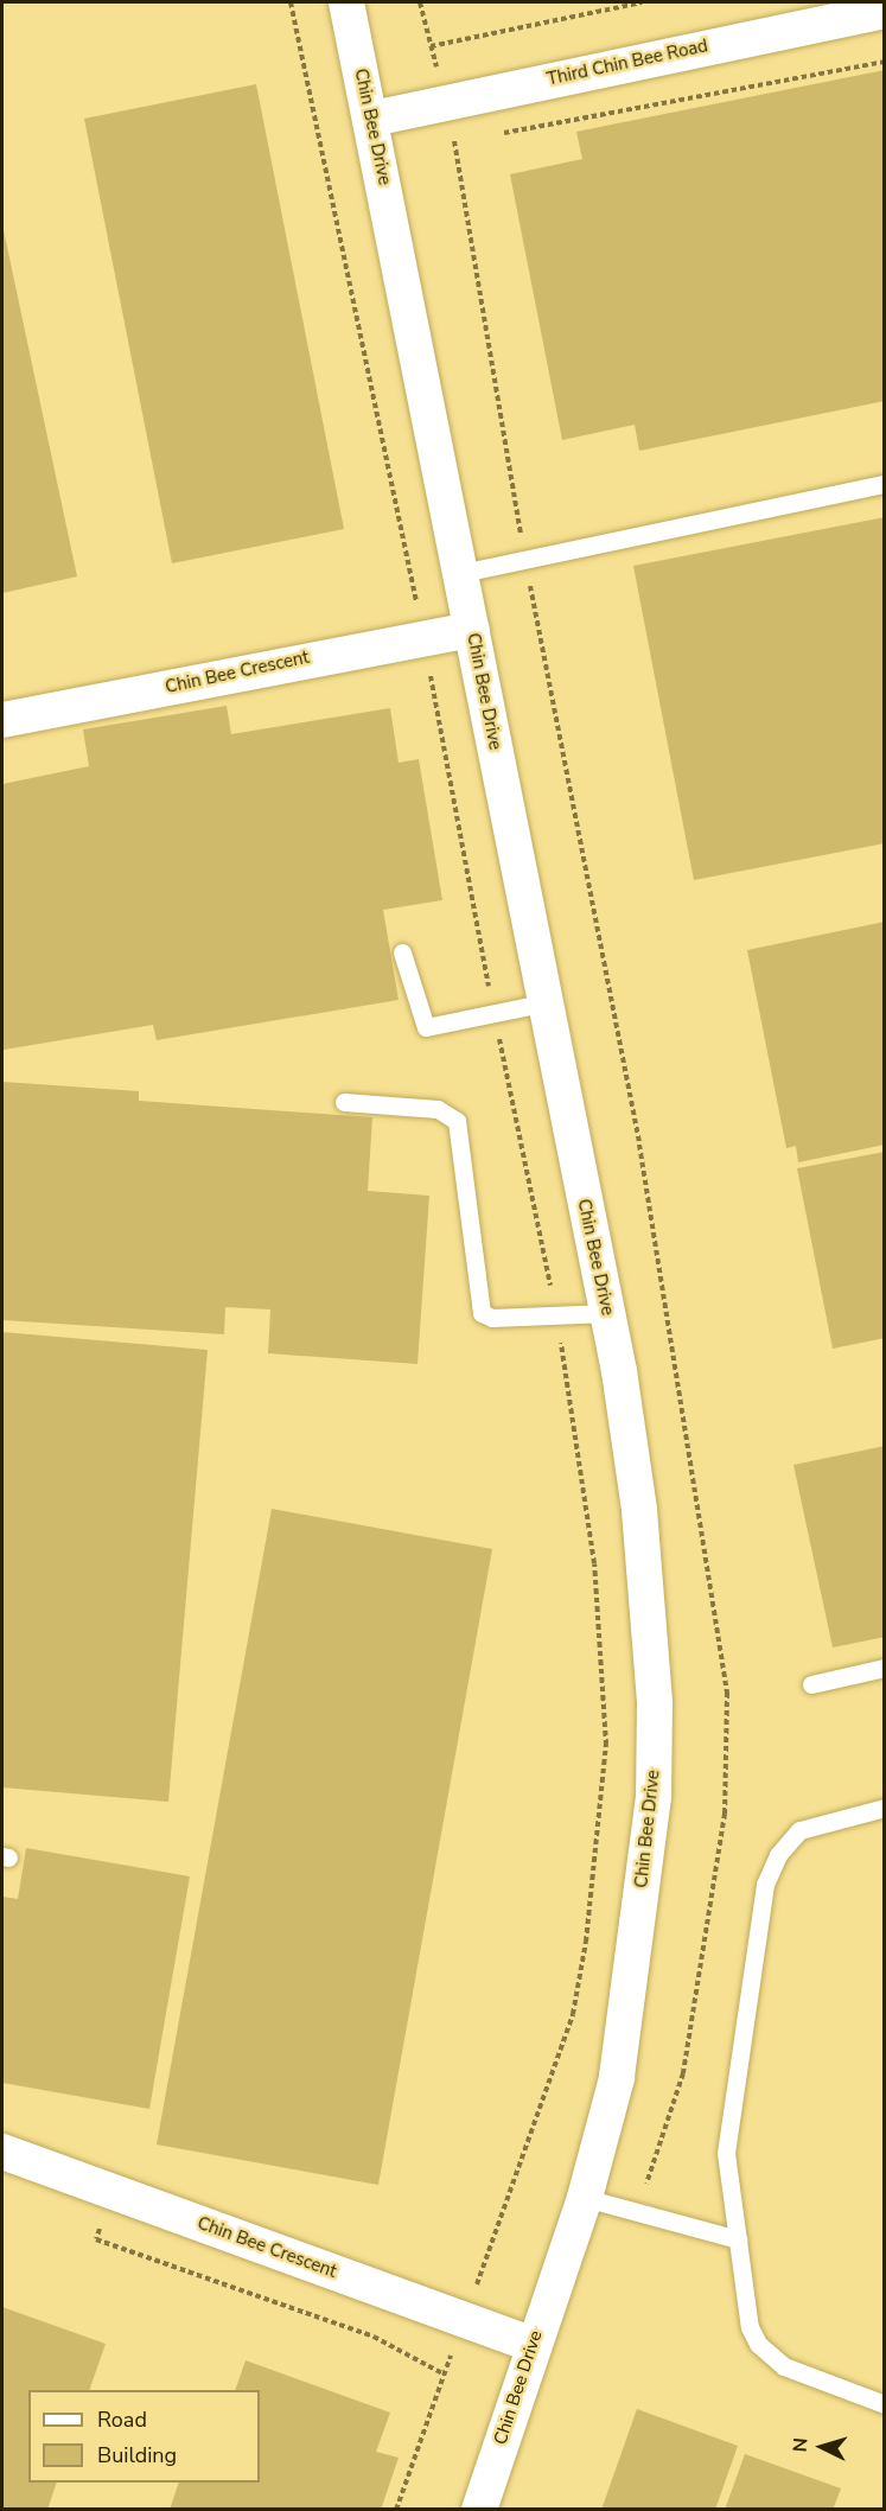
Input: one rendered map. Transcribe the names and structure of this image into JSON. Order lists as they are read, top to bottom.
{
  "streets": {
    "street": ["Third Chin Bee Road", "Chin Bee Drive", "Chin Bee Crescent"]
  },
  "crossings": [
    ["Third Chin Bee Road", "Chin Bee Drive"],
    ["Chin Bee Drive", "Chin Bee Crescent"]
  ],
  "legend": ["Road", "Building"],
  "north": "left"
}
